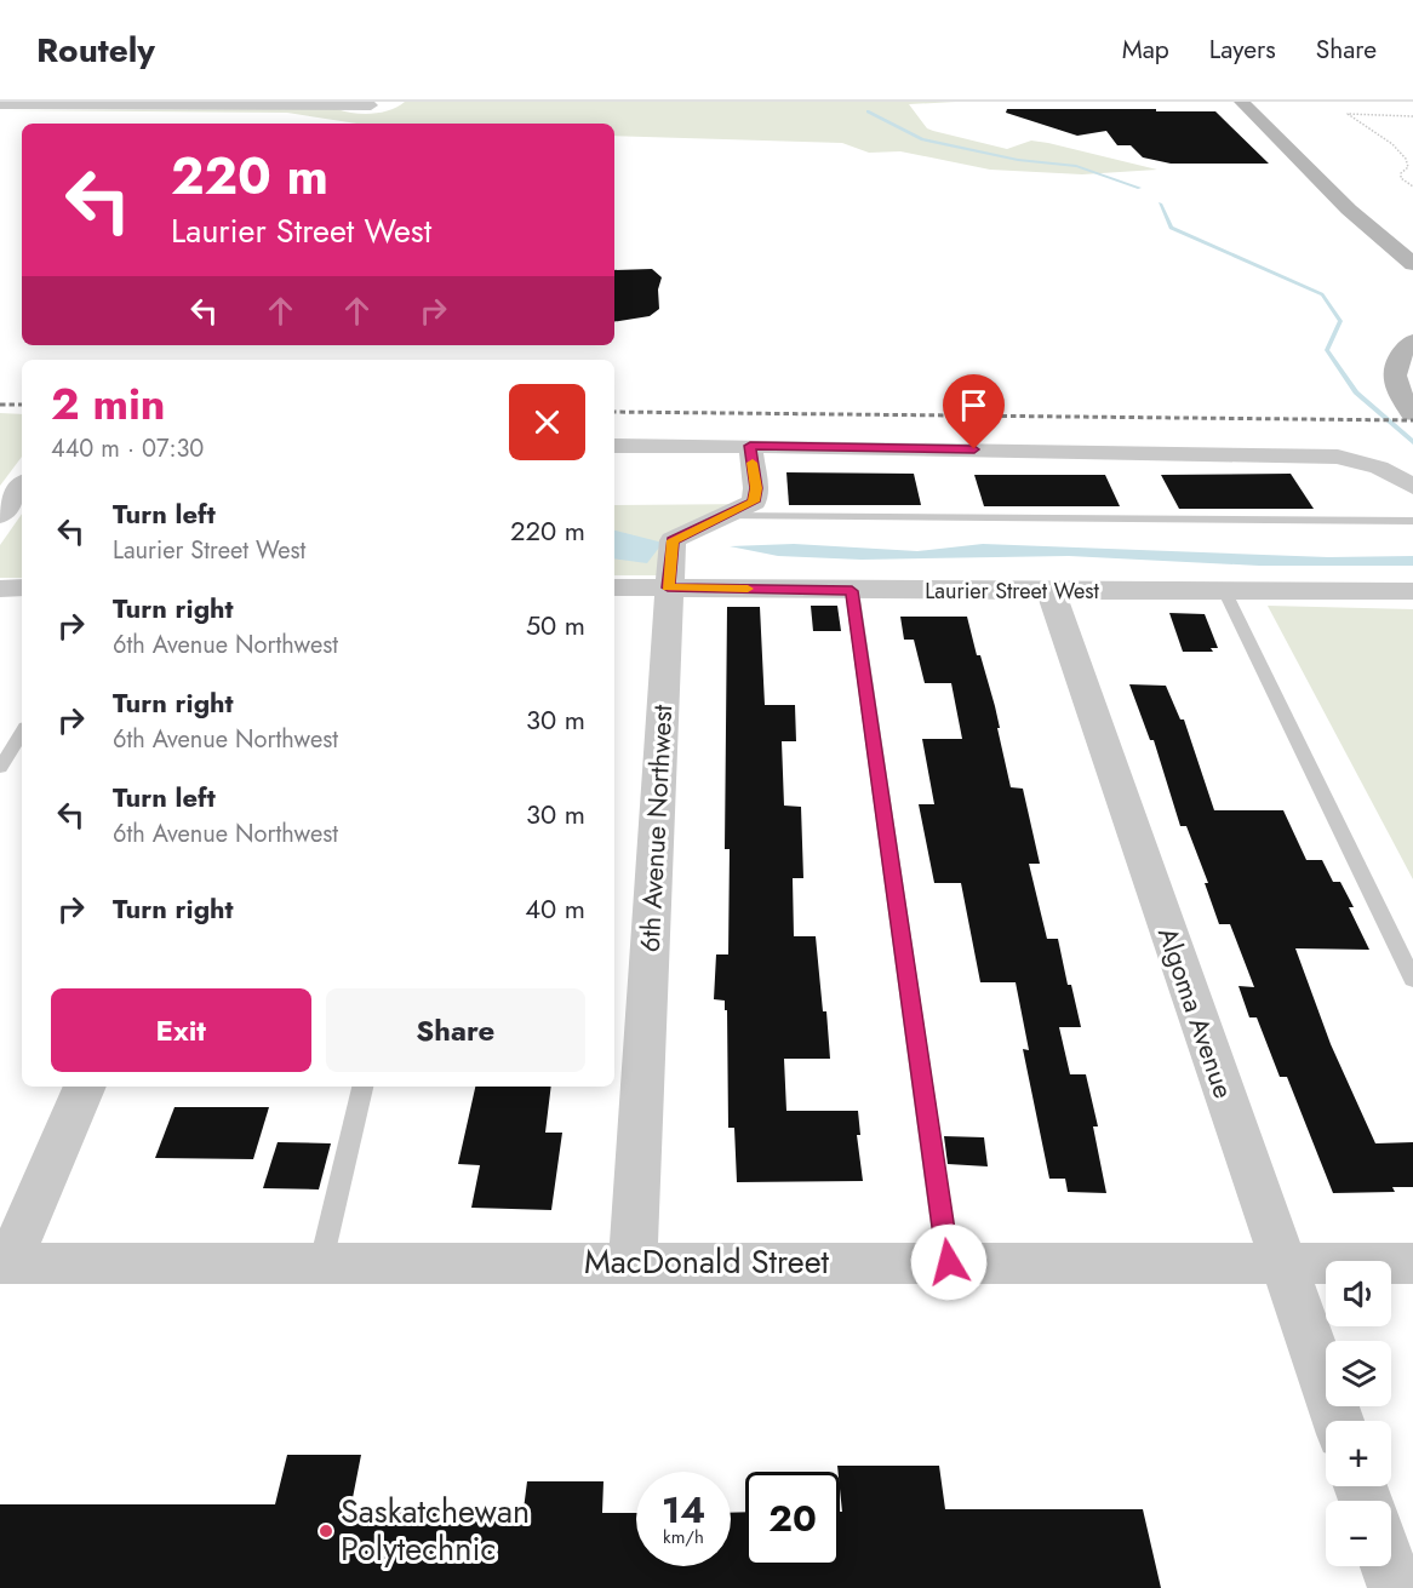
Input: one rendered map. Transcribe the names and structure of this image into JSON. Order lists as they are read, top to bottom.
{
  "streets": {
    "street": [
      "Laurier Street West",
      "6th Avenue Northwest",
      "Algoma Avenue",
      "MacDonald Street"
    ]
  },
  "crossings": [
    ["Laurier Street West", "6th Avenue Northwest"],
    ["Laurier Street West", "Algoma Avenue"],
    ["6th Avenue Northwest", "MacDonald Street"],
    ["Algoma Avenue", "MacDonald Street"]
  ],
  "places": ["Saskatchewan Polytechnic"],
  "page": {
    "header": "Routely",
    "nav": ["Map", "Layers", "Share"],
    "turn": ["220 m", "Laurier Street West"],
    "heading": ["2 min", "440 m · 07:30"],
    "list": [
      {
        "name": "Turn left",
        "note": "Laurier Street West",
        "value": "220 m"
      },
      {
        "name": "Turn right",
        "note": "6th Avenue Northwest",
        "value": "50 m"
      },
      {
        "name": "Turn right",
        "note": "6th Avenue Northwest",
        "value": "30 m"
      },
      {
        "name": "Turn left",
        "note": "6th Avenue Northwest",
        "value": "30 m"
      },
      {
        "name": "Turn right",
        "value": "40 m"
      }
    ],
    "buttons": ["Exit", "Share"],
    "map_buttons": ["+", "−"],
    "speed": "14 km/h",
    "limit": "20"
  }
}
